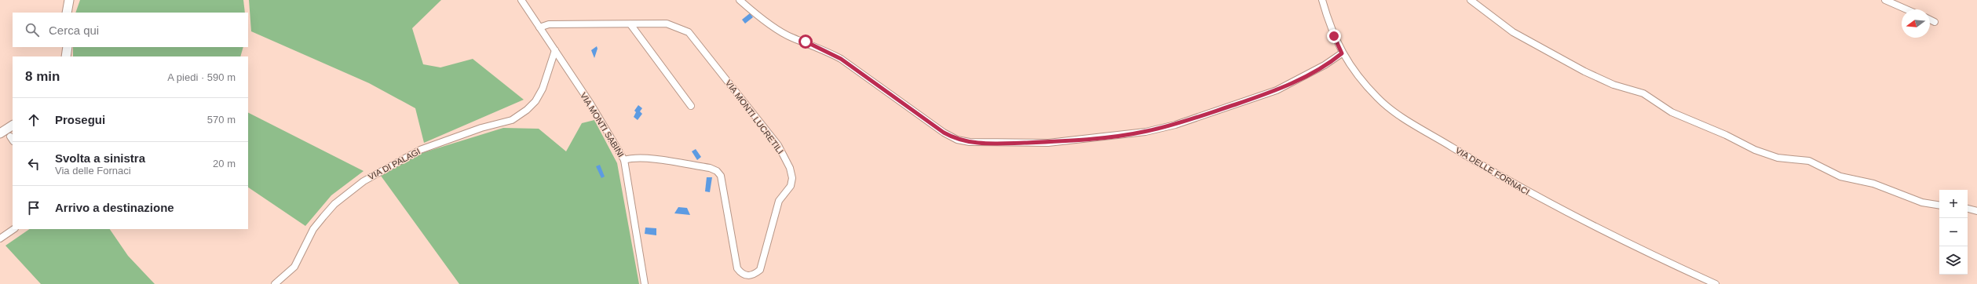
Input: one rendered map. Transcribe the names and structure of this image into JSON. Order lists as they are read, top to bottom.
{
  "streets": {
    "street": [
      "VIA MONTI LUCRETILI",
      "VIA MONTI SABINI",
      "VIA DI PALAGI",
      "VIA DELLE FORNACI"
    ]
  },
  "crossings": [
    ["VIA MONTI LUCRETILI", "VIA MONTI SABINI"],
    ["VIA MONTI SABINI", "VIA DI PALAGI"]
  ],
  "north": "left",
  "page": {
    "search": "Cerca qui",
    "heading": ["8 min", "A piedi · 590 m"],
    "list": [
      ["Prosegui", "570 m"],
      ["Svolta a sinistra", "Via delle Fornaci", "20 m"],
      "Arrivo a destinazione"
    ],
    "map_buttons": ["+", "−"]
  }
}
